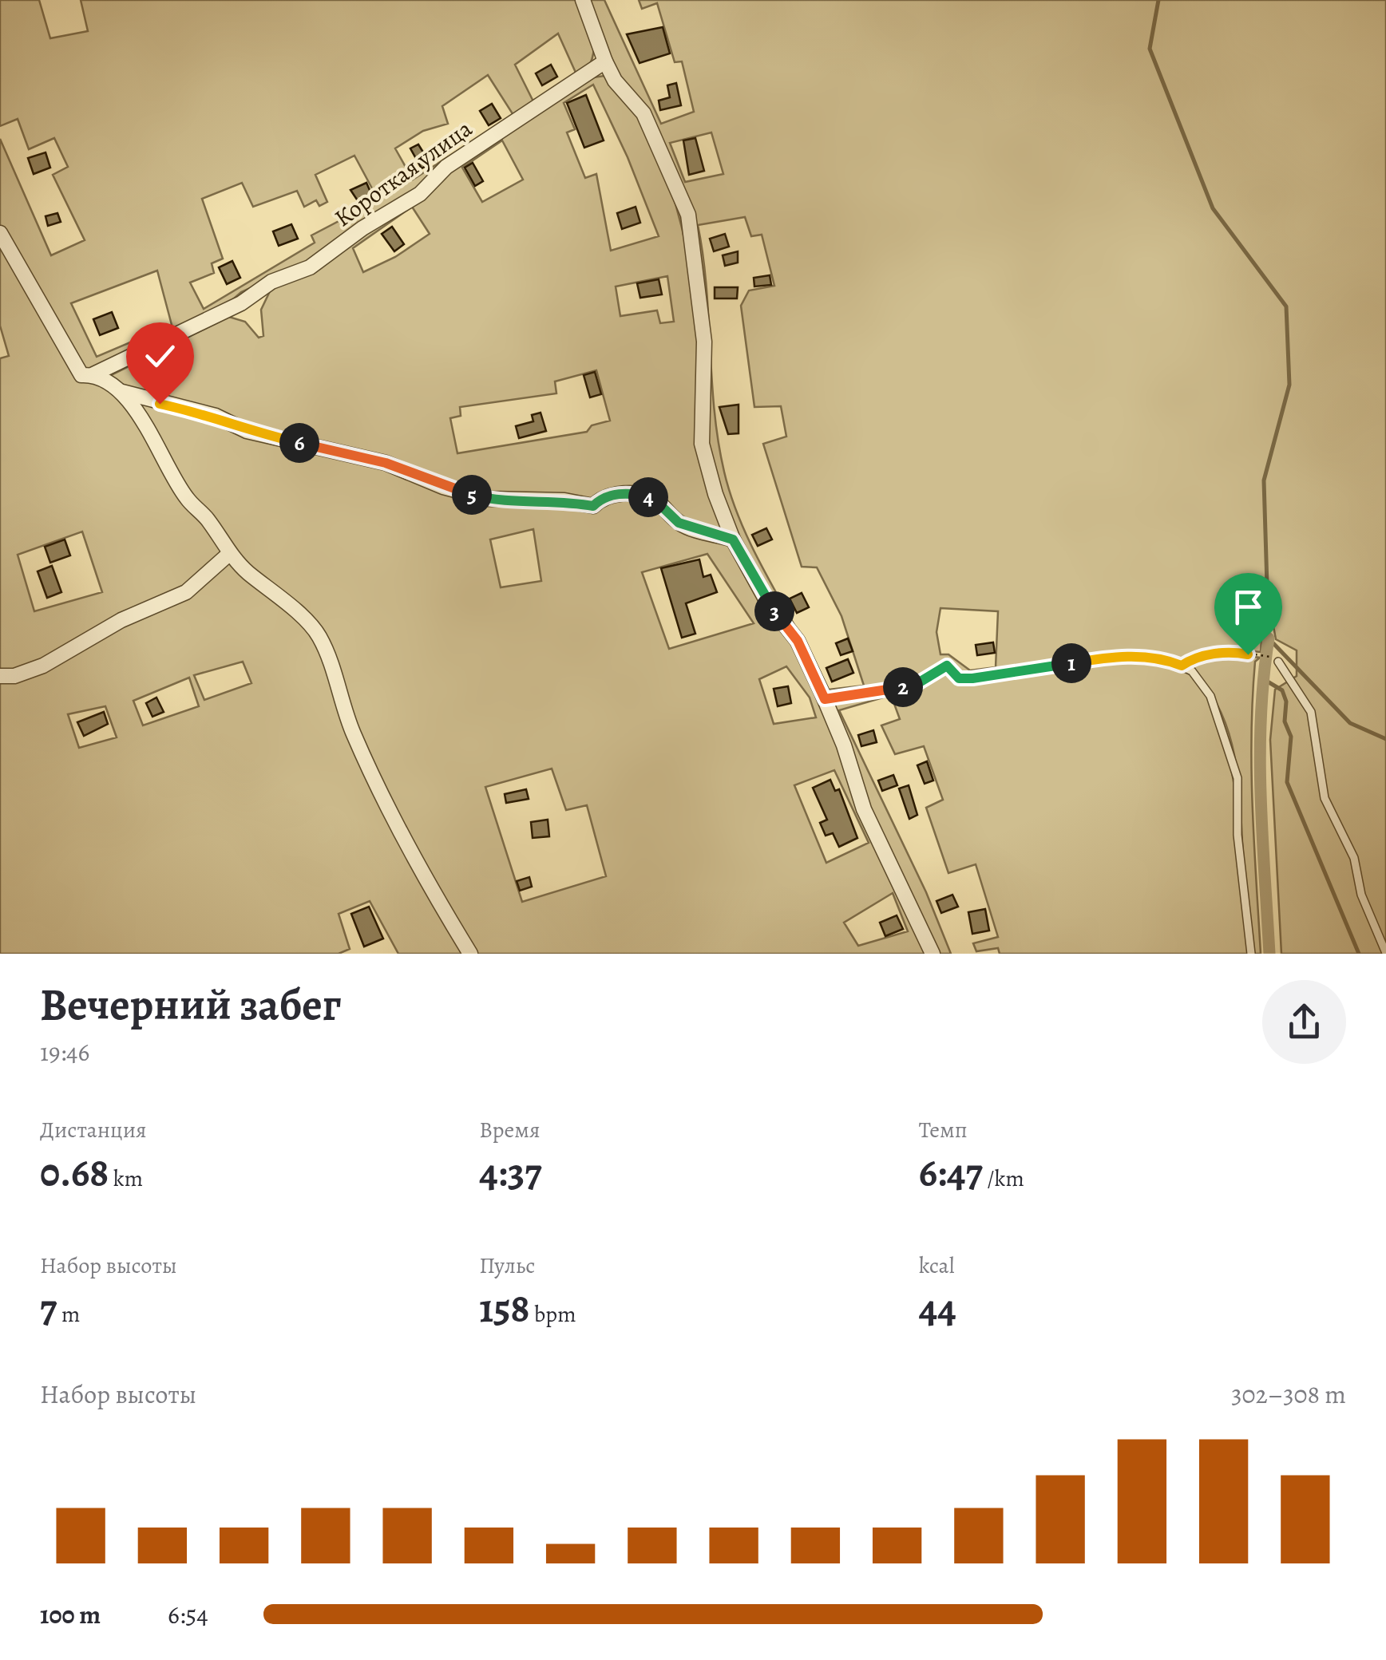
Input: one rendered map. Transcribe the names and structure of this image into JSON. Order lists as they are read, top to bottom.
{
  "streets": {
    "street": ["Короткая улица"]
  },
  "page": {
    "pins": [
      "6",
      "5",
      "4",
      "3",
      "1",
      "2"
    ],
    "heading": ["Вечерний забег", "19:46"],
    "stats": [
      ["Дистанция", "0.68 km"],
      ["Время", "4:37"],
      ["Темп", "6:47 /km"],
      ["Набор высоты", "7 m"],
      ["Пульс", "158 bpm"],
      ["kcal", "44"]
    ],
    "chart": ["Набор высоты", "302–308 m"],
    "list": [
      {
        "name": "100 m",
        "note": "6:54"
      }
    ]
  }
}
